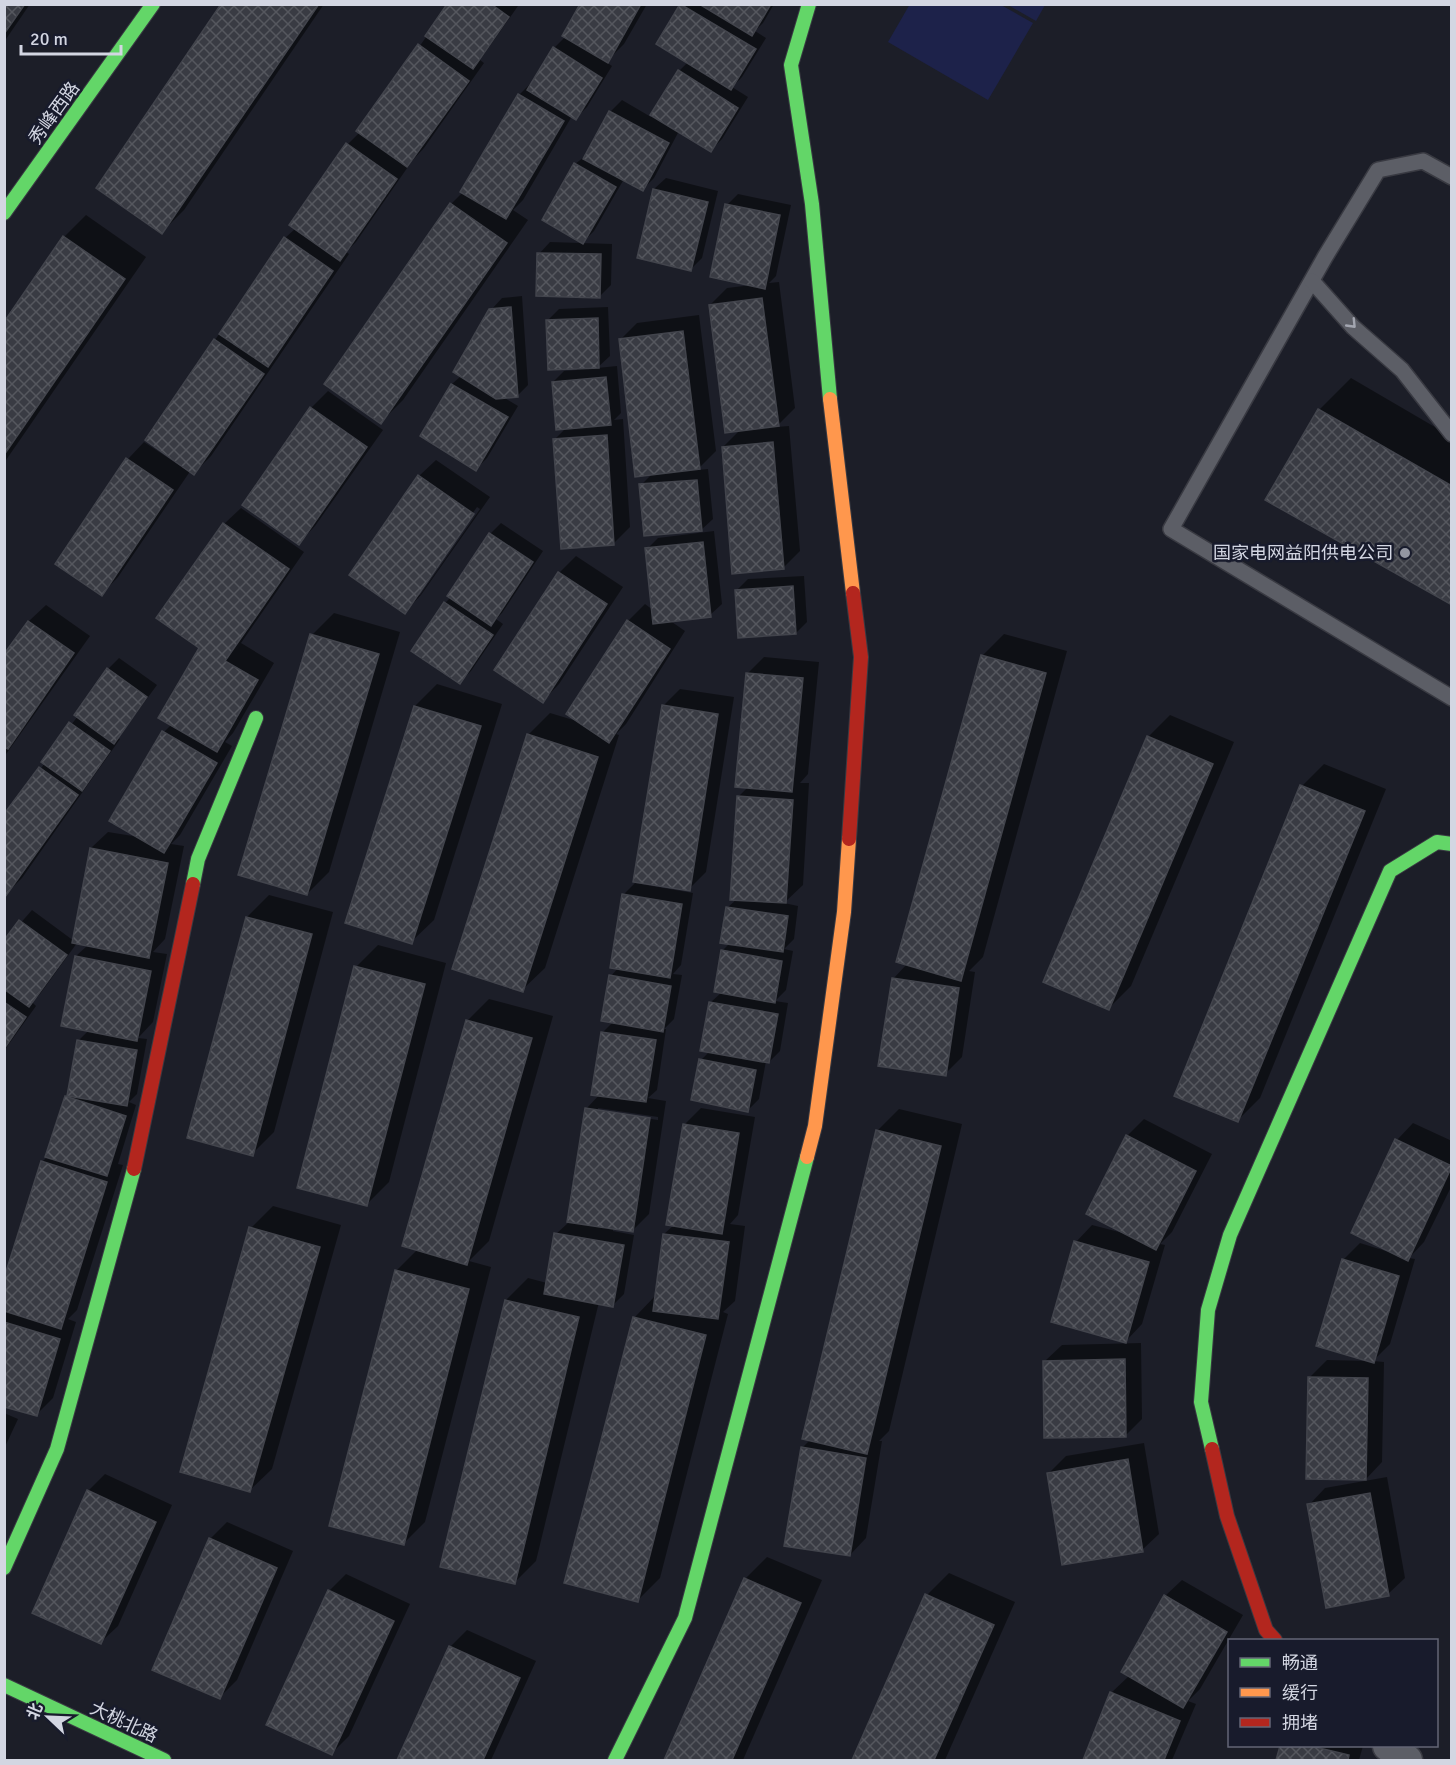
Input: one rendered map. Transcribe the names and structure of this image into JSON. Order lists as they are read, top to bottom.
{
  "streets": {
    "street": ["秀峰西路", "大桃北路"]
  },
  "places": ["国家电网益阳供电公司"],
  "legend": ["畅通", "缓行", "拥堵"],
  "scale_bar": "20 m",
  "north": "top left"
}
